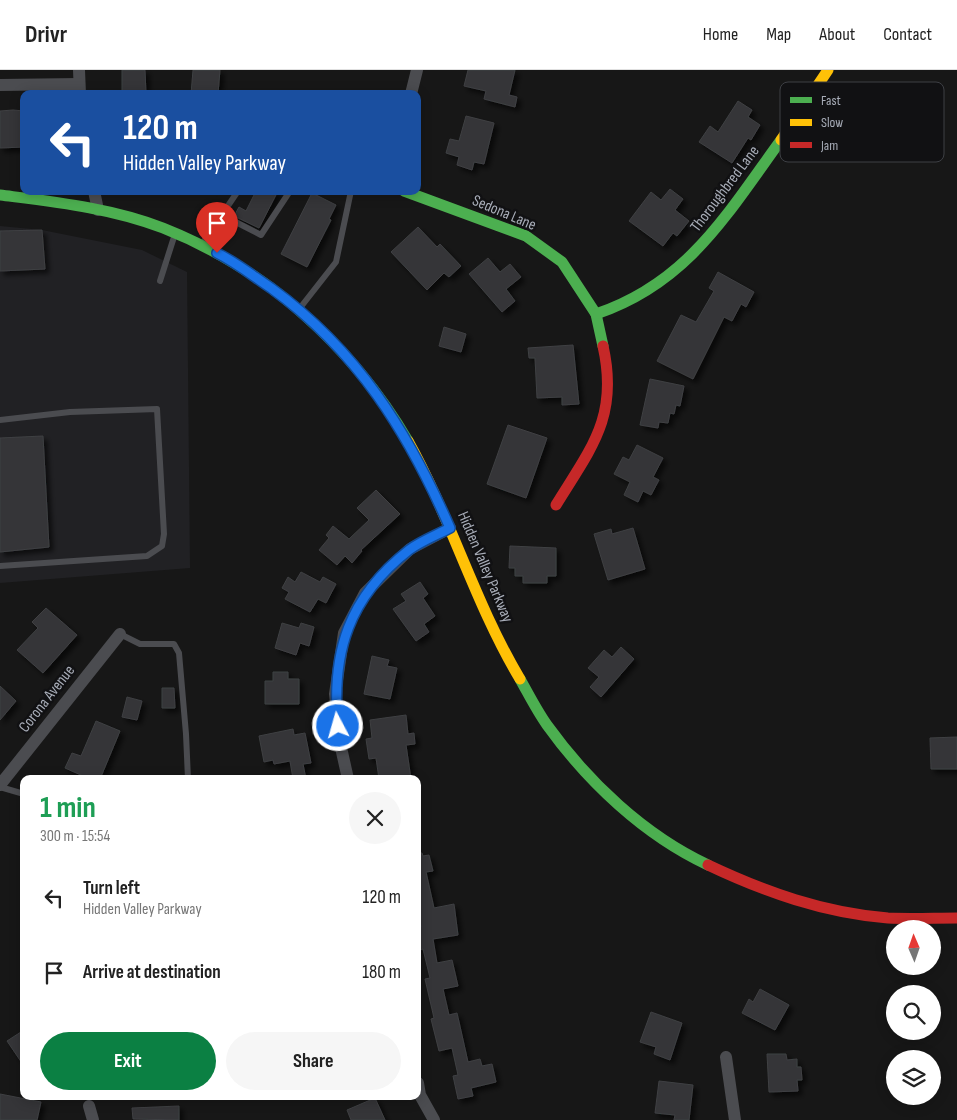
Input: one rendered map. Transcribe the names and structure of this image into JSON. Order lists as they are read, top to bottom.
{
  "streets": {
    "main road": ["Thoroughbred Lane", "Sedona Lane", "Hidden Valley Parkway"],
    "street": ["Corona Avenue"]
  },
  "crossings": [
    ["Thoroughbred Lane", "Sedona Lane"]
  ],
  "legend": ["Fast", "Slow", "Jam"],
  "north": "top",
  "page": {
    "header": "Drivr",
    "nav": [
      "Home",
      "Map",
      "About",
      "Contact"
    ],
    "turn": ["120 m", "Hidden Valley Parkway"],
    "heading": ["1 min", "300 m · 15:54"],
    "list": [
      {
        "name": "Turn left",
        "note": "Hidden Valley Parkway",
        "value": "120 m"
      },
      {
        "name": "Arrive at destination",
        "value": "180 m"
      }
    ],
    "buttons": ["Exit", "Share"]
  }
}
